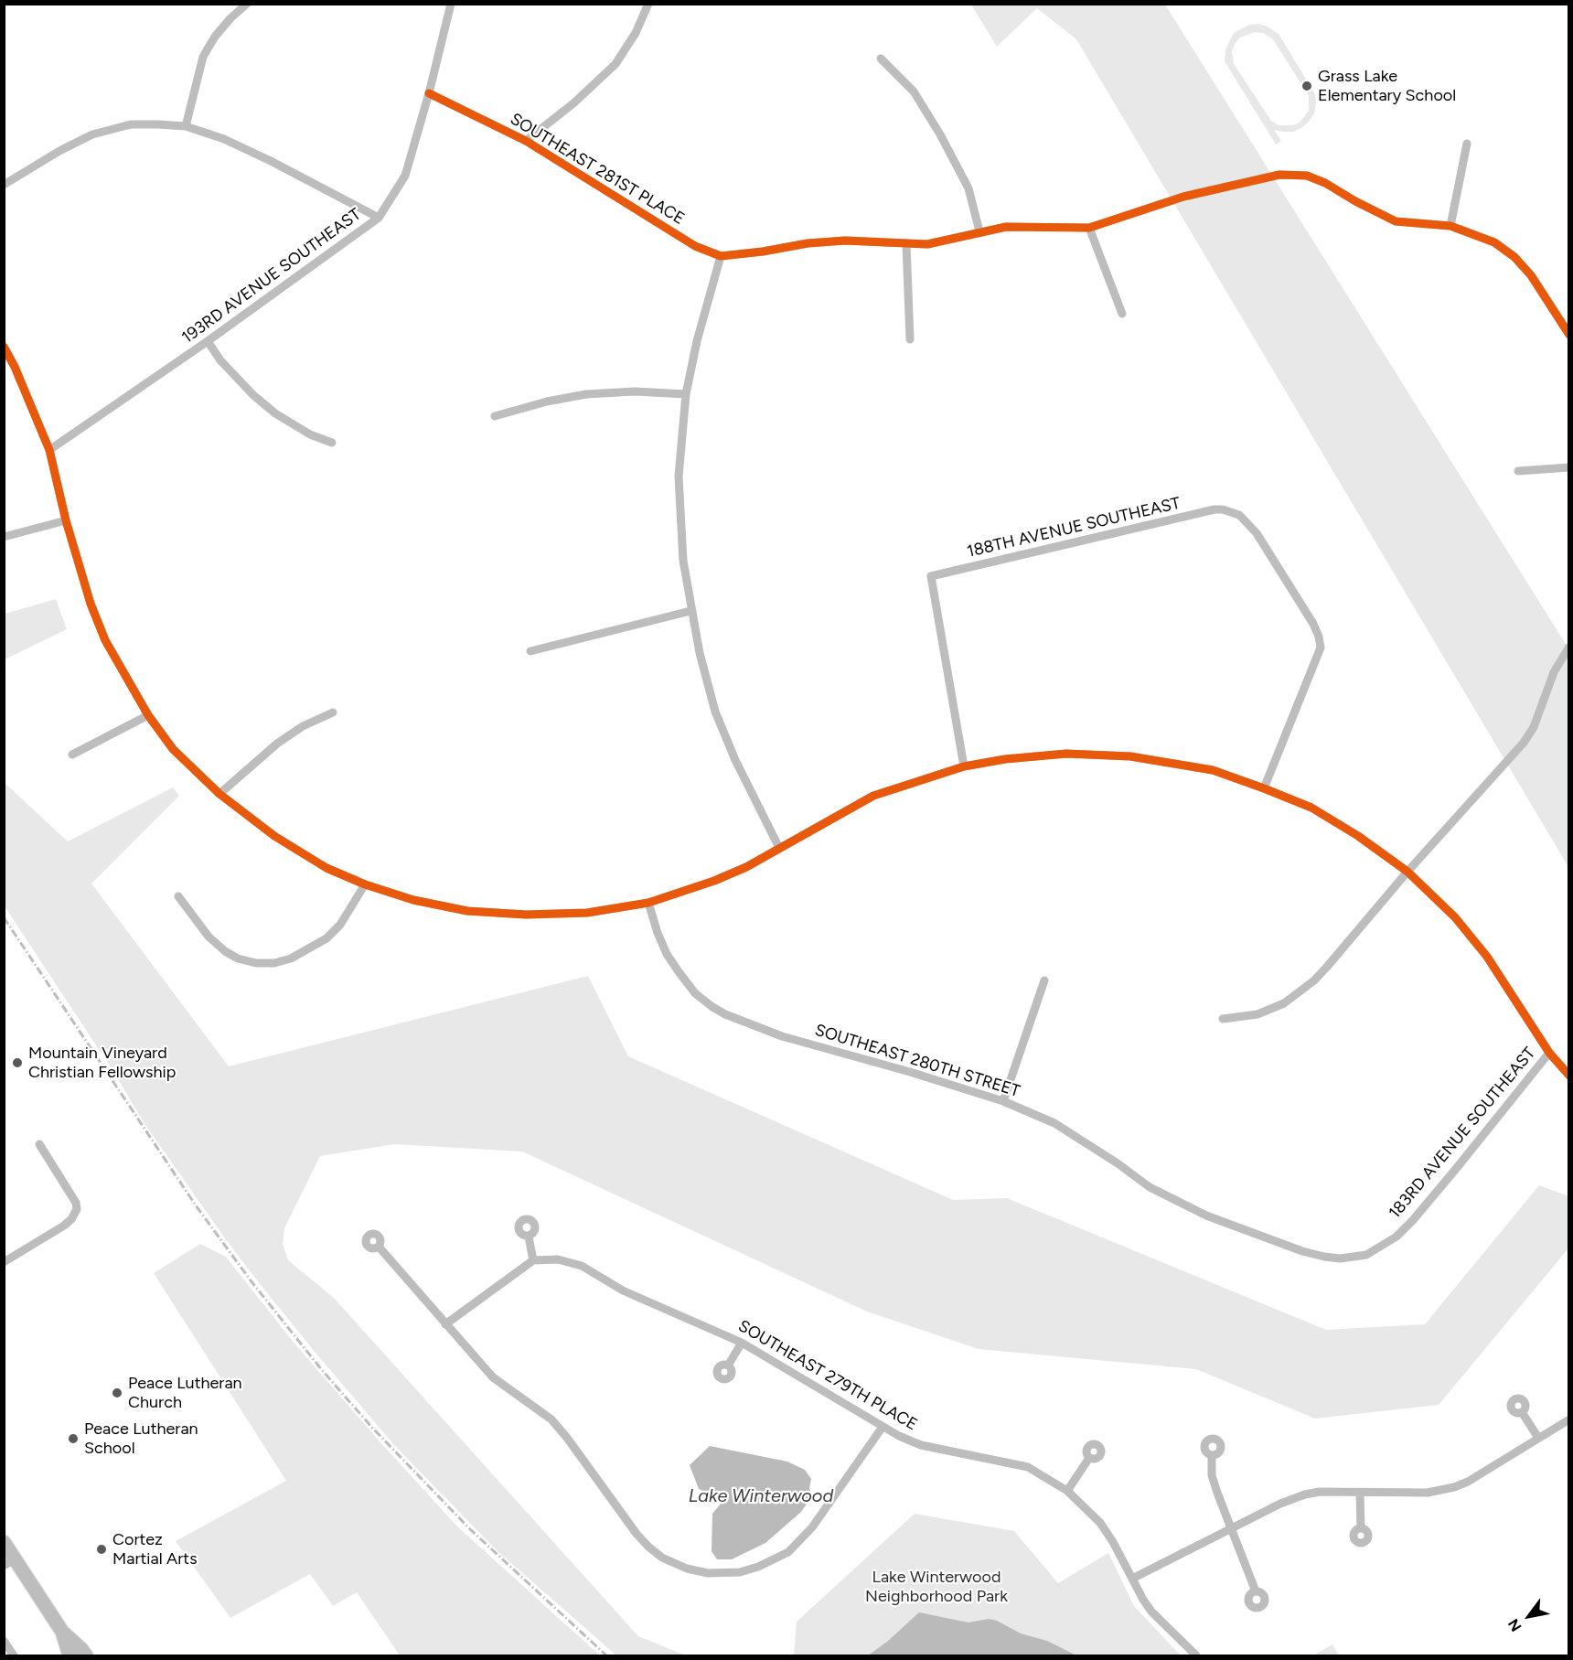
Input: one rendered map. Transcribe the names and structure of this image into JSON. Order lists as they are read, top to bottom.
{
  "streets": {
    "street": [
      "SOUTHEAST 281ST PLACE",
      "193RD AVENUE SOUTHEAST",
      "188TH AVENUE SOUTHEAST",
      "SOUTHEAST 280TH STREET",
      "183RD AVENUE SOUTHEAST",
      "SOUTHEAST 279TH PLACE"
    ]
  },
  "crossings": [
    ["SOUTHEAST 281ST PLACE", "193RD AVENUE SOUTHEAST"],
    ["SOUTHEAST 280TH STREET", "183RD AVENUE SOUTHEAST"]
  ],
  "water": ["Lake Winterwood"],
  "parks": ["Lake Winterwood Neighborhood Park"],
  "places": [
    "Grass Lake Elementary School",
    "Mountain Vineyard Christian Fellowship",
    "Peace Lutheran Church",
    "Peace Lutheran School",
    "Cortez Martial Arts"
  ],
  "north": "bottom left"
}
